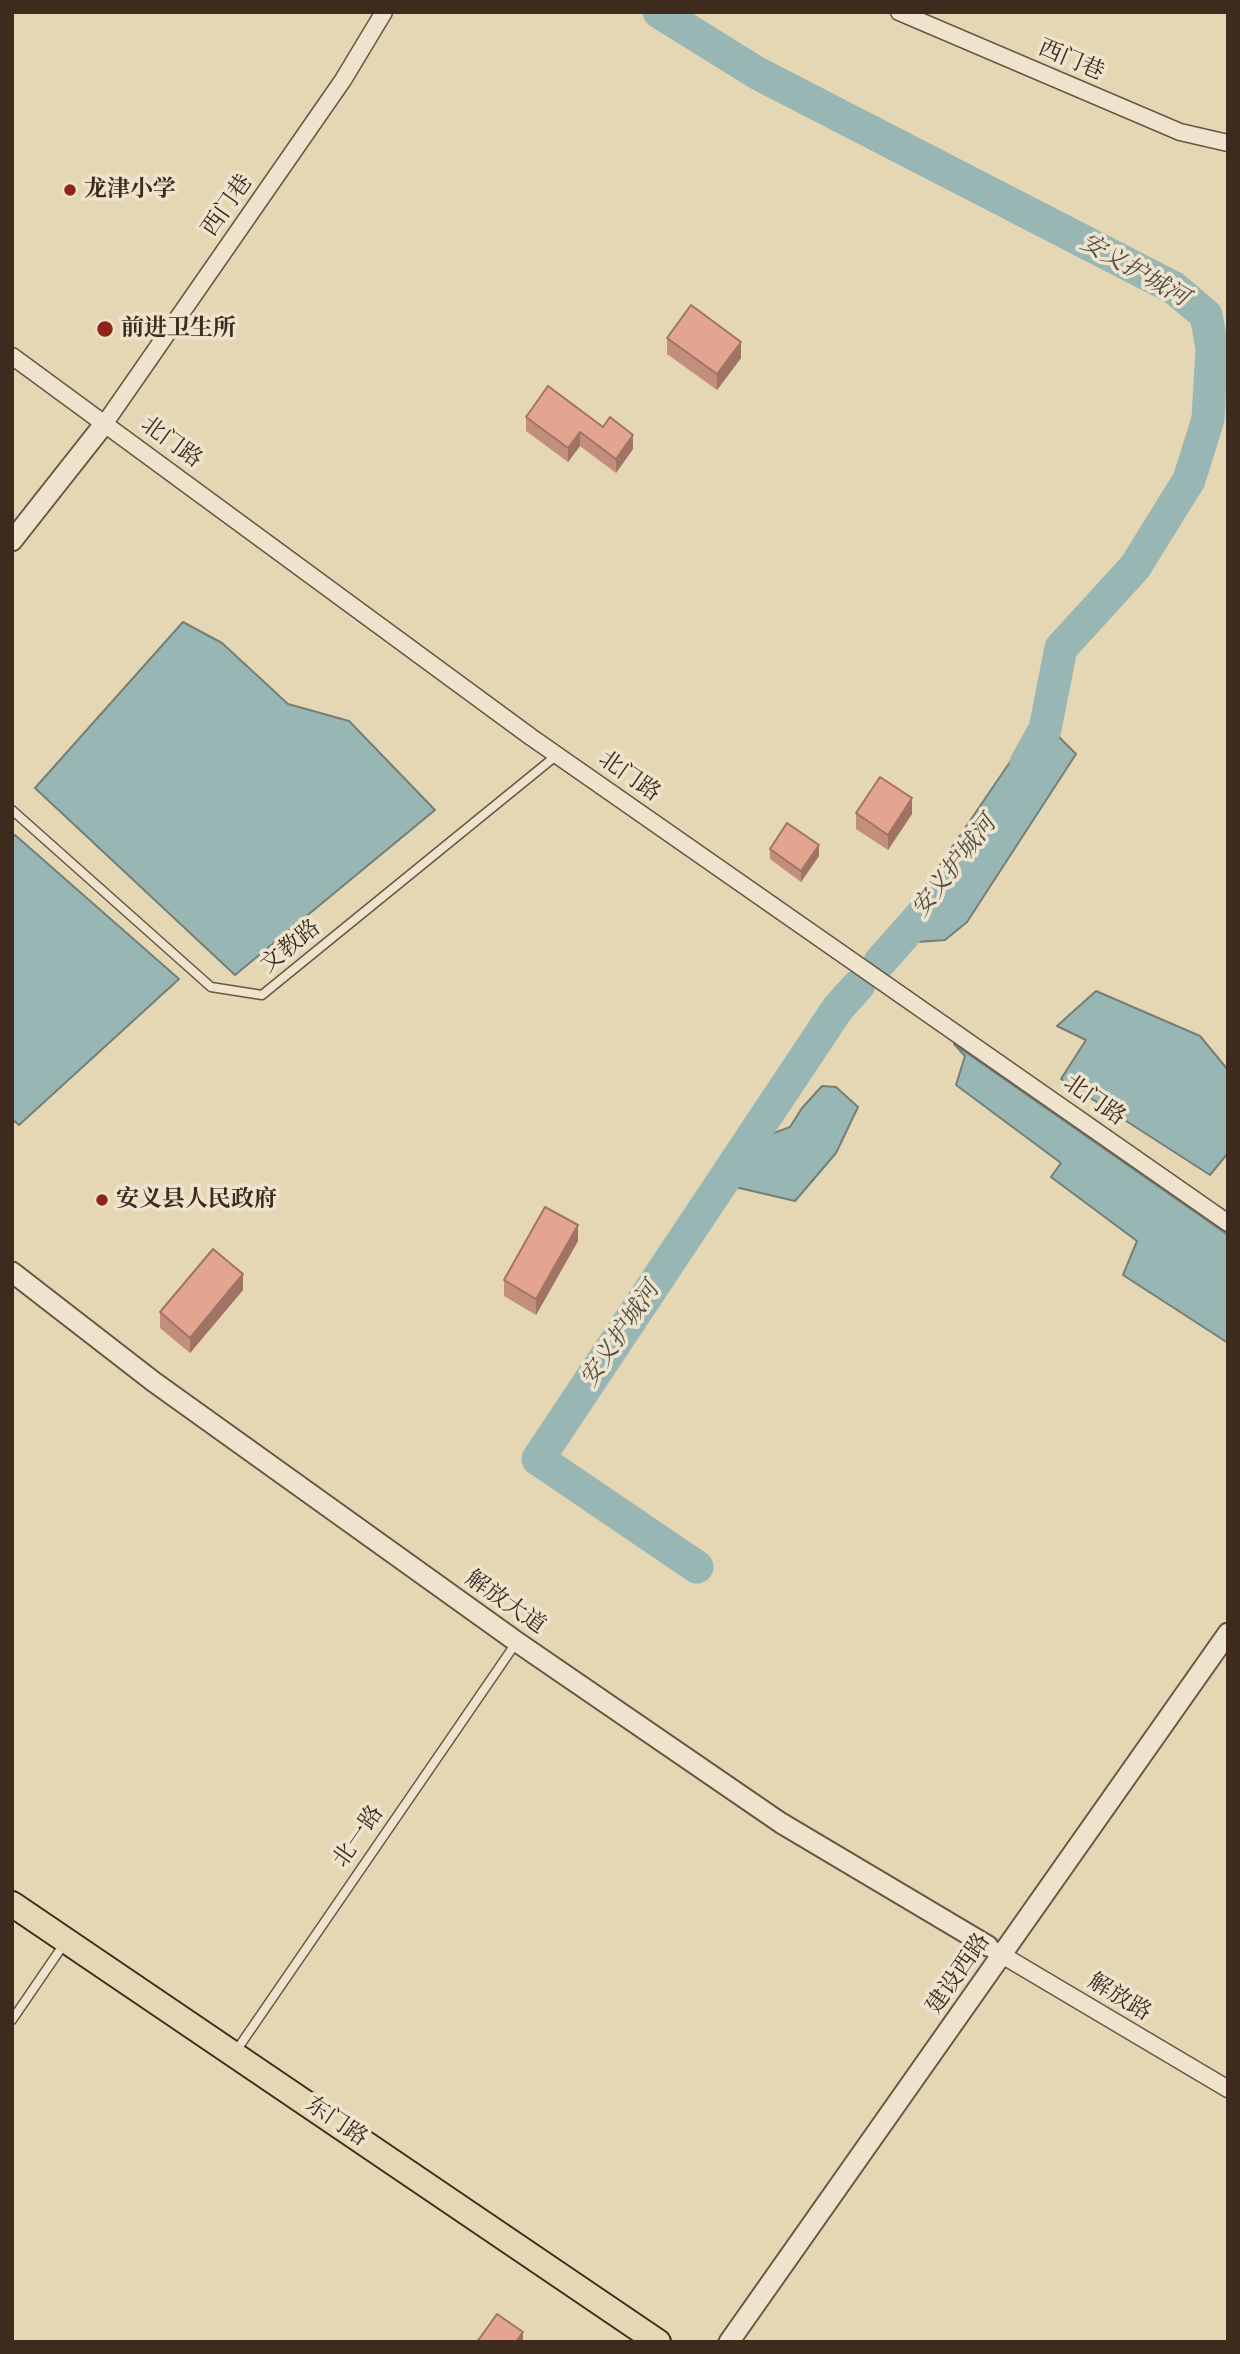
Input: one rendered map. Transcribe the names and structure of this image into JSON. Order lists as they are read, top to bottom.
{
  "streets": {
    "main road": ["东门路"],
    "street": [
      "西门巷",
      "北门路",
      "解放大道",
      "建设西路",
      "解放路"
    ],
    "lane": ["文教路", "北一路"]
  },
  "crossings": [
    ["西门巷", "北门路"],
    ["北门路", "文教路"],
    ["解放大道", "北一路"],
    ["解放大道", "建设西路"],
    ["解放大道", "解放路"],
    ["北一路", "东门路"],
    ["建设西路", "解放路"]
  ],
  "water": ["安义护城河"],
  "places": ["龙津小学", "前进卫生所", "安义县人民政府"]
}
